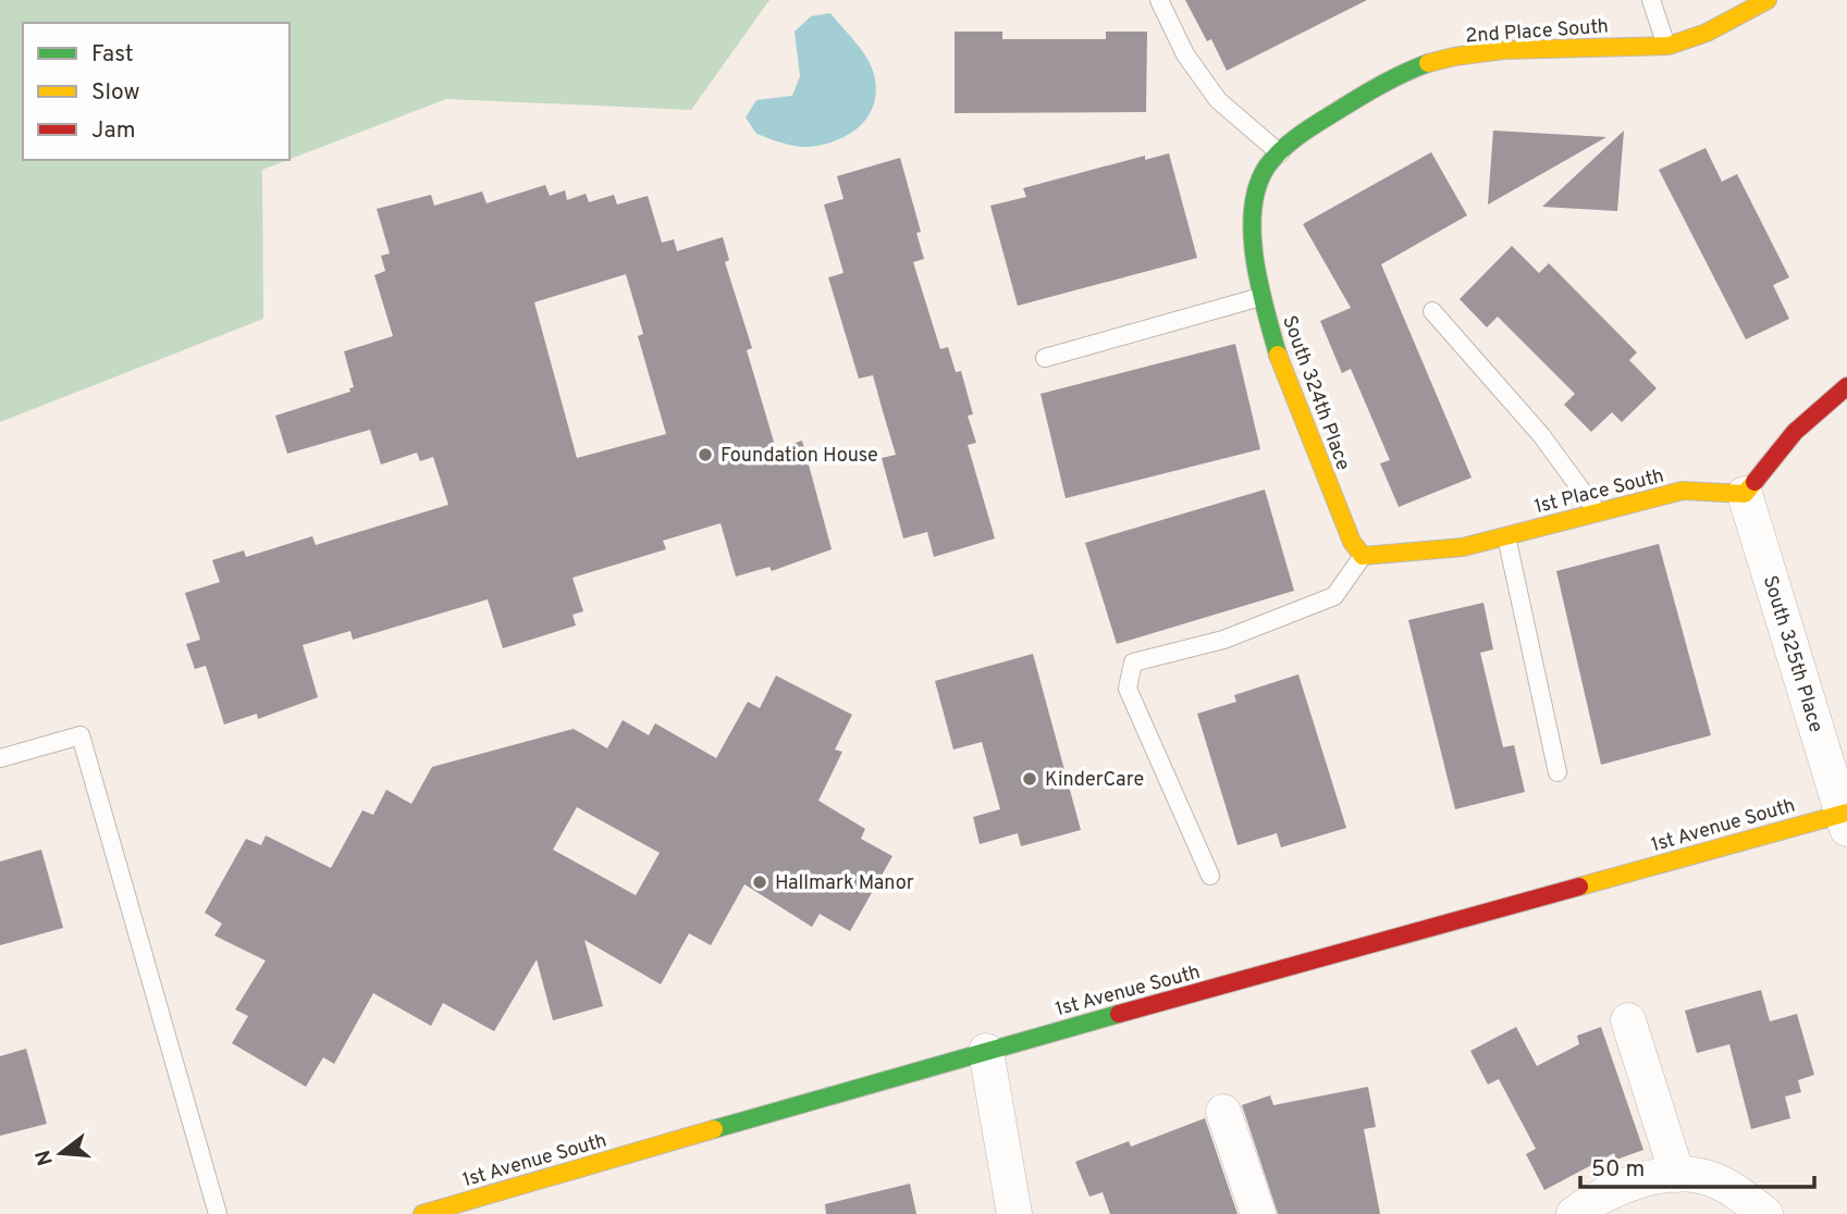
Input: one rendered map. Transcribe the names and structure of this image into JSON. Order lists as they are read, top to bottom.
{
  "streets": {
    "street": [
      "2nd Place South",
      "South 324th Place",
      "1st Place South",
      "South 325th Place",
      "1st Avenue South"
    ]
  },
  "crossings": [
    ["2nd Place South", "South 324th Place"],
    ["South 324th Place", "1st Place South"],
    ["1st Place South", "South 325th Place"],
    ["South 325th Place", "1st Avenue South"]
  ],
  "places": ["Foundation House", "KinderCare", "Hallmark Manor"],
  "legend": ["Fast", "Slow", "Jam"],
  "scale_bar": "50 m",
  "north": "left"
}
